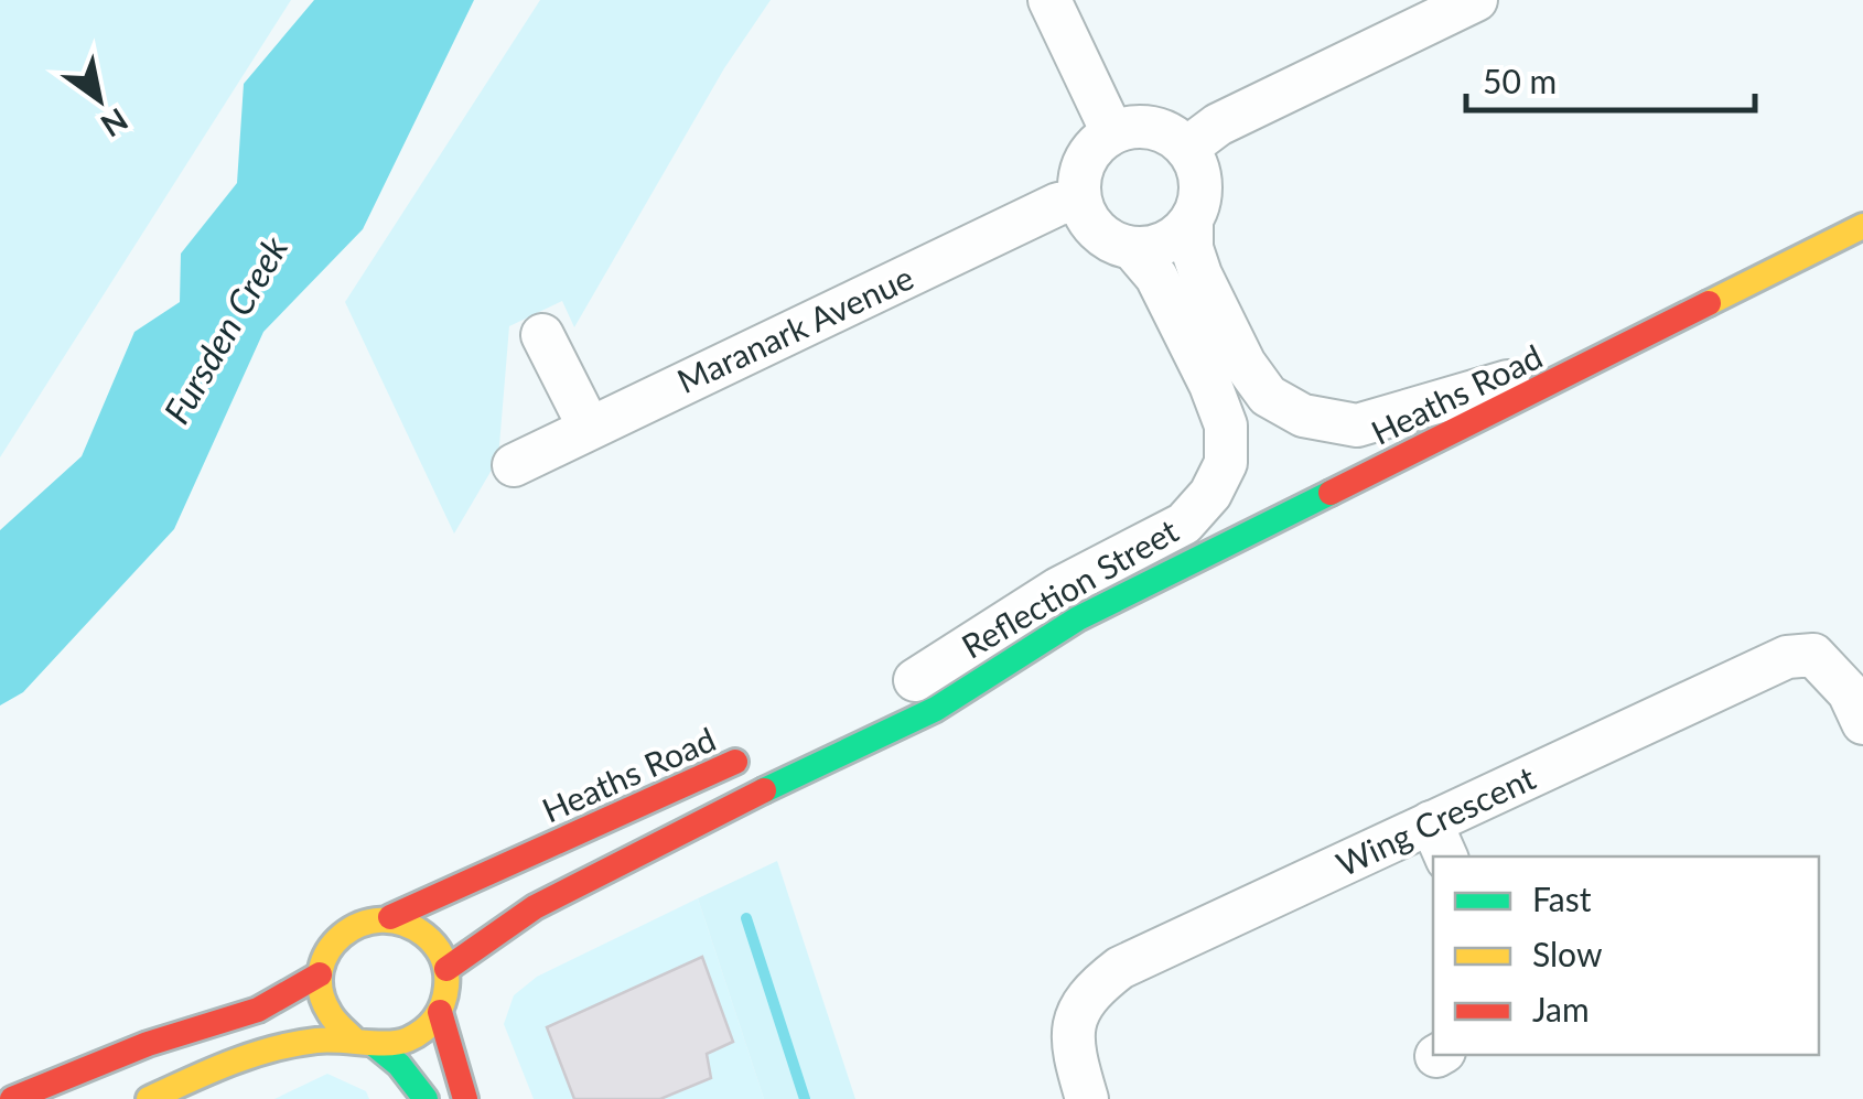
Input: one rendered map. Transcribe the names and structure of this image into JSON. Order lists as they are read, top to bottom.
{
  "streets": {
    "main road": ["Heaths Road"],
    "street": ["Maranark Avenue", "Reflection Street", "Wing Crescent"]
  },
  "crossings": [
    ["Maranark Avenue", "Reflection Street"],
    ["Heaths Road", "Reflection Street"]
  ],
  "water": ["Fursden Creek"],
  "legend": ["Fast", "Slow", "Jam"],
  "scale_bar": "50 m",
  "north": "bottom right"
}
